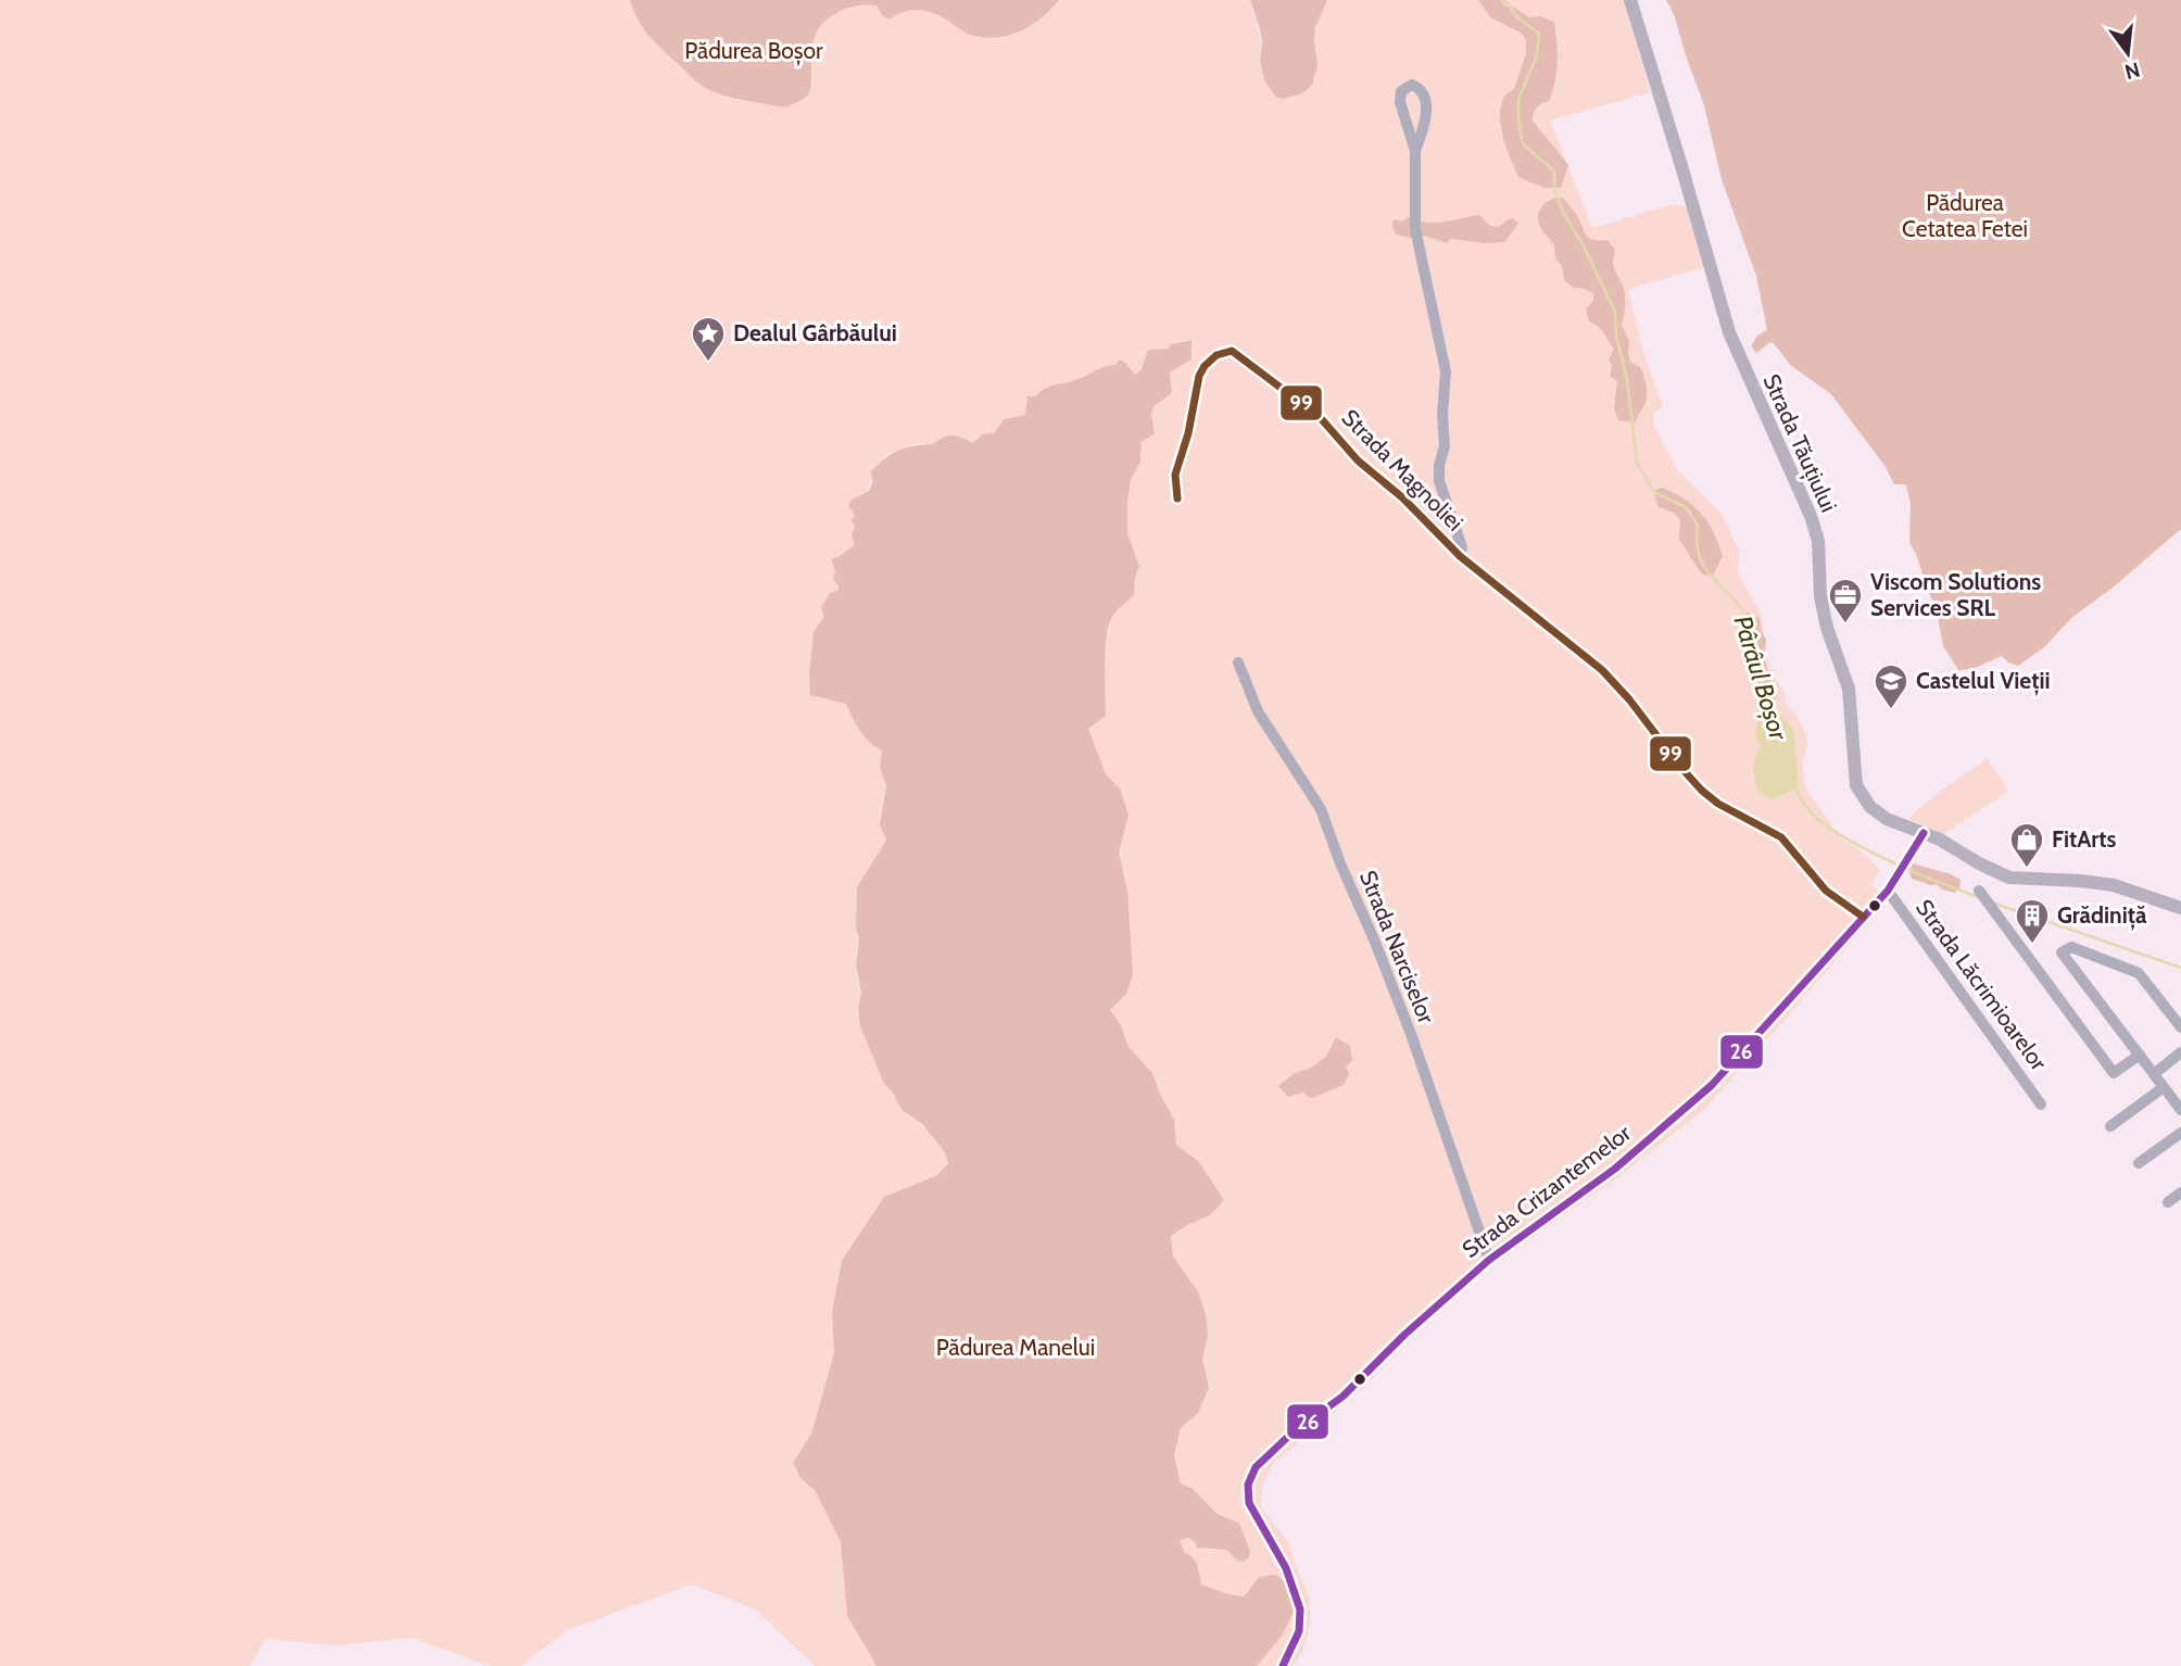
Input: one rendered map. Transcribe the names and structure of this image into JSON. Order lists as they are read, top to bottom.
{
  "streets": {
    "main road": ["Strada Tăuțiului"],
    "street": [
      "Strada Magnoliei",
      "Strada Narciselor",
      "Strada Lăcrimioarelor",
      "Strada Crizantemelor"
    ]
  },
  "crossings": [
    ["Strada Tăuțiului", "Strada Crizantemelor"],
    ["Strada Narciselor", "Strada Crizantemelor"],
    ["Strada Lăcrimioarelor", "Strada Crizantemelor"]
  ],
  "water": ["Pârâul Boșor"],
  "parks": ["Pădurea Boșor", "Pădurea Cetatea Fetei", "Pădurea Manelui"],
  "places": {
    "place": ["Dealul Gârbăului"],
    "office": ["Viscom Solutions Services SRL"],
    "school or university": ["Castelul Vieții"],
    "shop": ["FitArts"],
    "building": ["Grădiniță"]
  },
  "lines": ["transit line 99", "transit line 26"],
  "north": "bottom"
}
